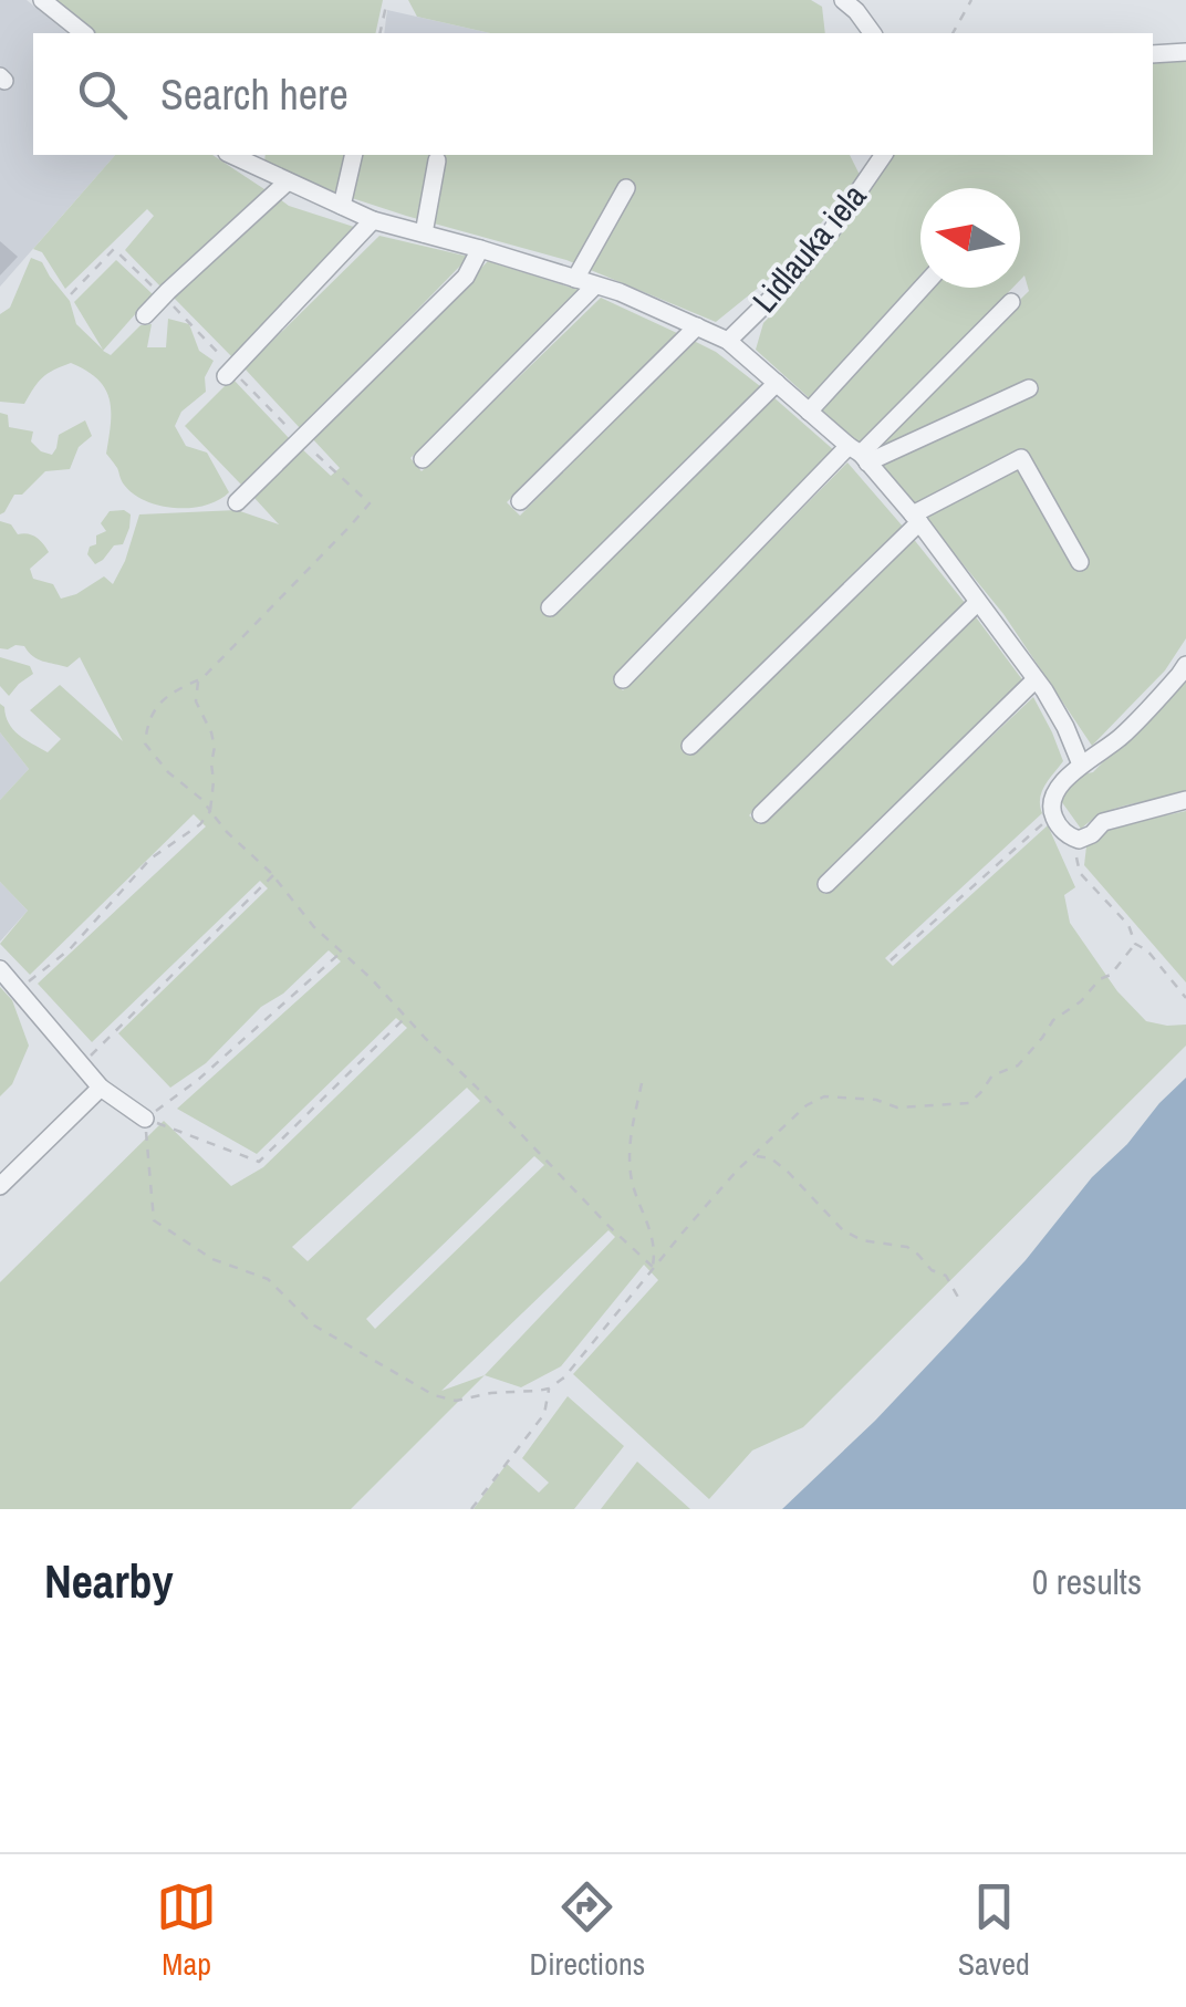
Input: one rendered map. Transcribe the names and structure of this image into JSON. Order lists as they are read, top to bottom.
{
  "streets": {
    "street": ["Lidlauka iela"]
  },
  "north": "left",
  "page": {
    "search": "Search here",
    "heading": ["Nearby", "0 results"],
    "nav": ["Map", "Directions", "Saved"]
  }
}
